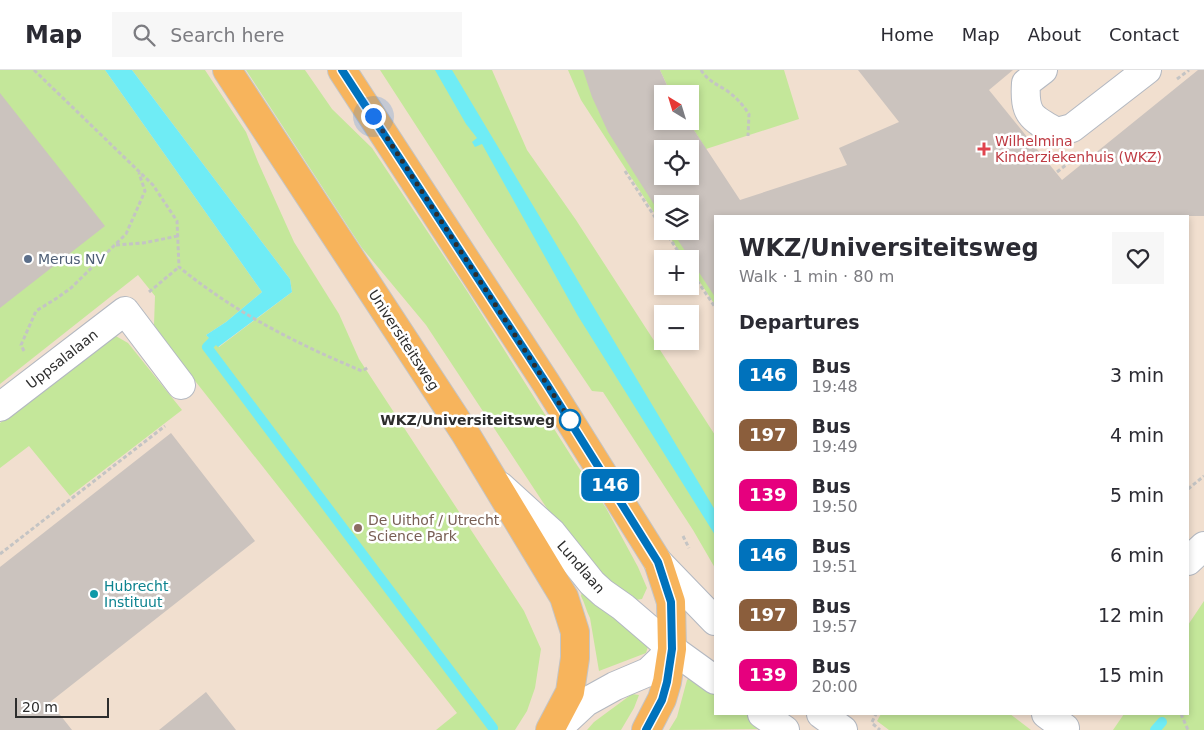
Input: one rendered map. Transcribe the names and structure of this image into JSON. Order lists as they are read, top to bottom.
{
  "streets": {
    "main road": ["Universiteitsweg"],
    "street": ["Uppsalalaan", "Lundlaan"]
  },
  "crossings": [
    ["Universiteitsweg", "Lundlaan"]
  ],
  "places": {
    "health": ["Wilhelmina Kinderziekenhuis (WKZ)"],
    "other": [
      "Merus NV",
      "WKZ/Universiteitsweg",
      "De Uithof / Utrecht Science Park",
      "Hubrecht Instituut"
    ]
  },
  "lines": ["bus line 146"],
  "scale_bar": "20 m",
  "north": "top left",
  "page": {
    "header": "Map",
    "search": "Search here",
    "nav": [
      "Home",
      "Map",
      "About",
      "Contact"
    ],
    "on_map": "146",
    "map_buttons": ["+", "−"],
    "heading": [
      ["WKZ/Universiteitsweg", "Walk · 1 min · 80 m"],
      "Departures"
    ],
    "list": [
      {
        "mark": "146",
        "name": "Bus",
        "note": "19:48",
        "value": "3 min"
      },
      {
        "mark": "197",
        "name": "Bus",
        "note": "19:49",
        "value": "4 min"
      },
      {
        "mark": "139",
        "name": "Bus",
        "note": "19:50",
        "value": "5 min"
      },
      {
        "mark": "146",
        "name": "Bus",
        "note": "19:51",
        "value": "6 min"
      },
      {
        "mark": "197",
        "name": "Bus",
        "note": "19:57",
        "value": "12 min"
      },
      {
        "mark": "139",
        "name": "Bus",
        "note": "20:00",
        "value": "15 min"
      }
    ],
    "scale": "20 m"
  }
}
